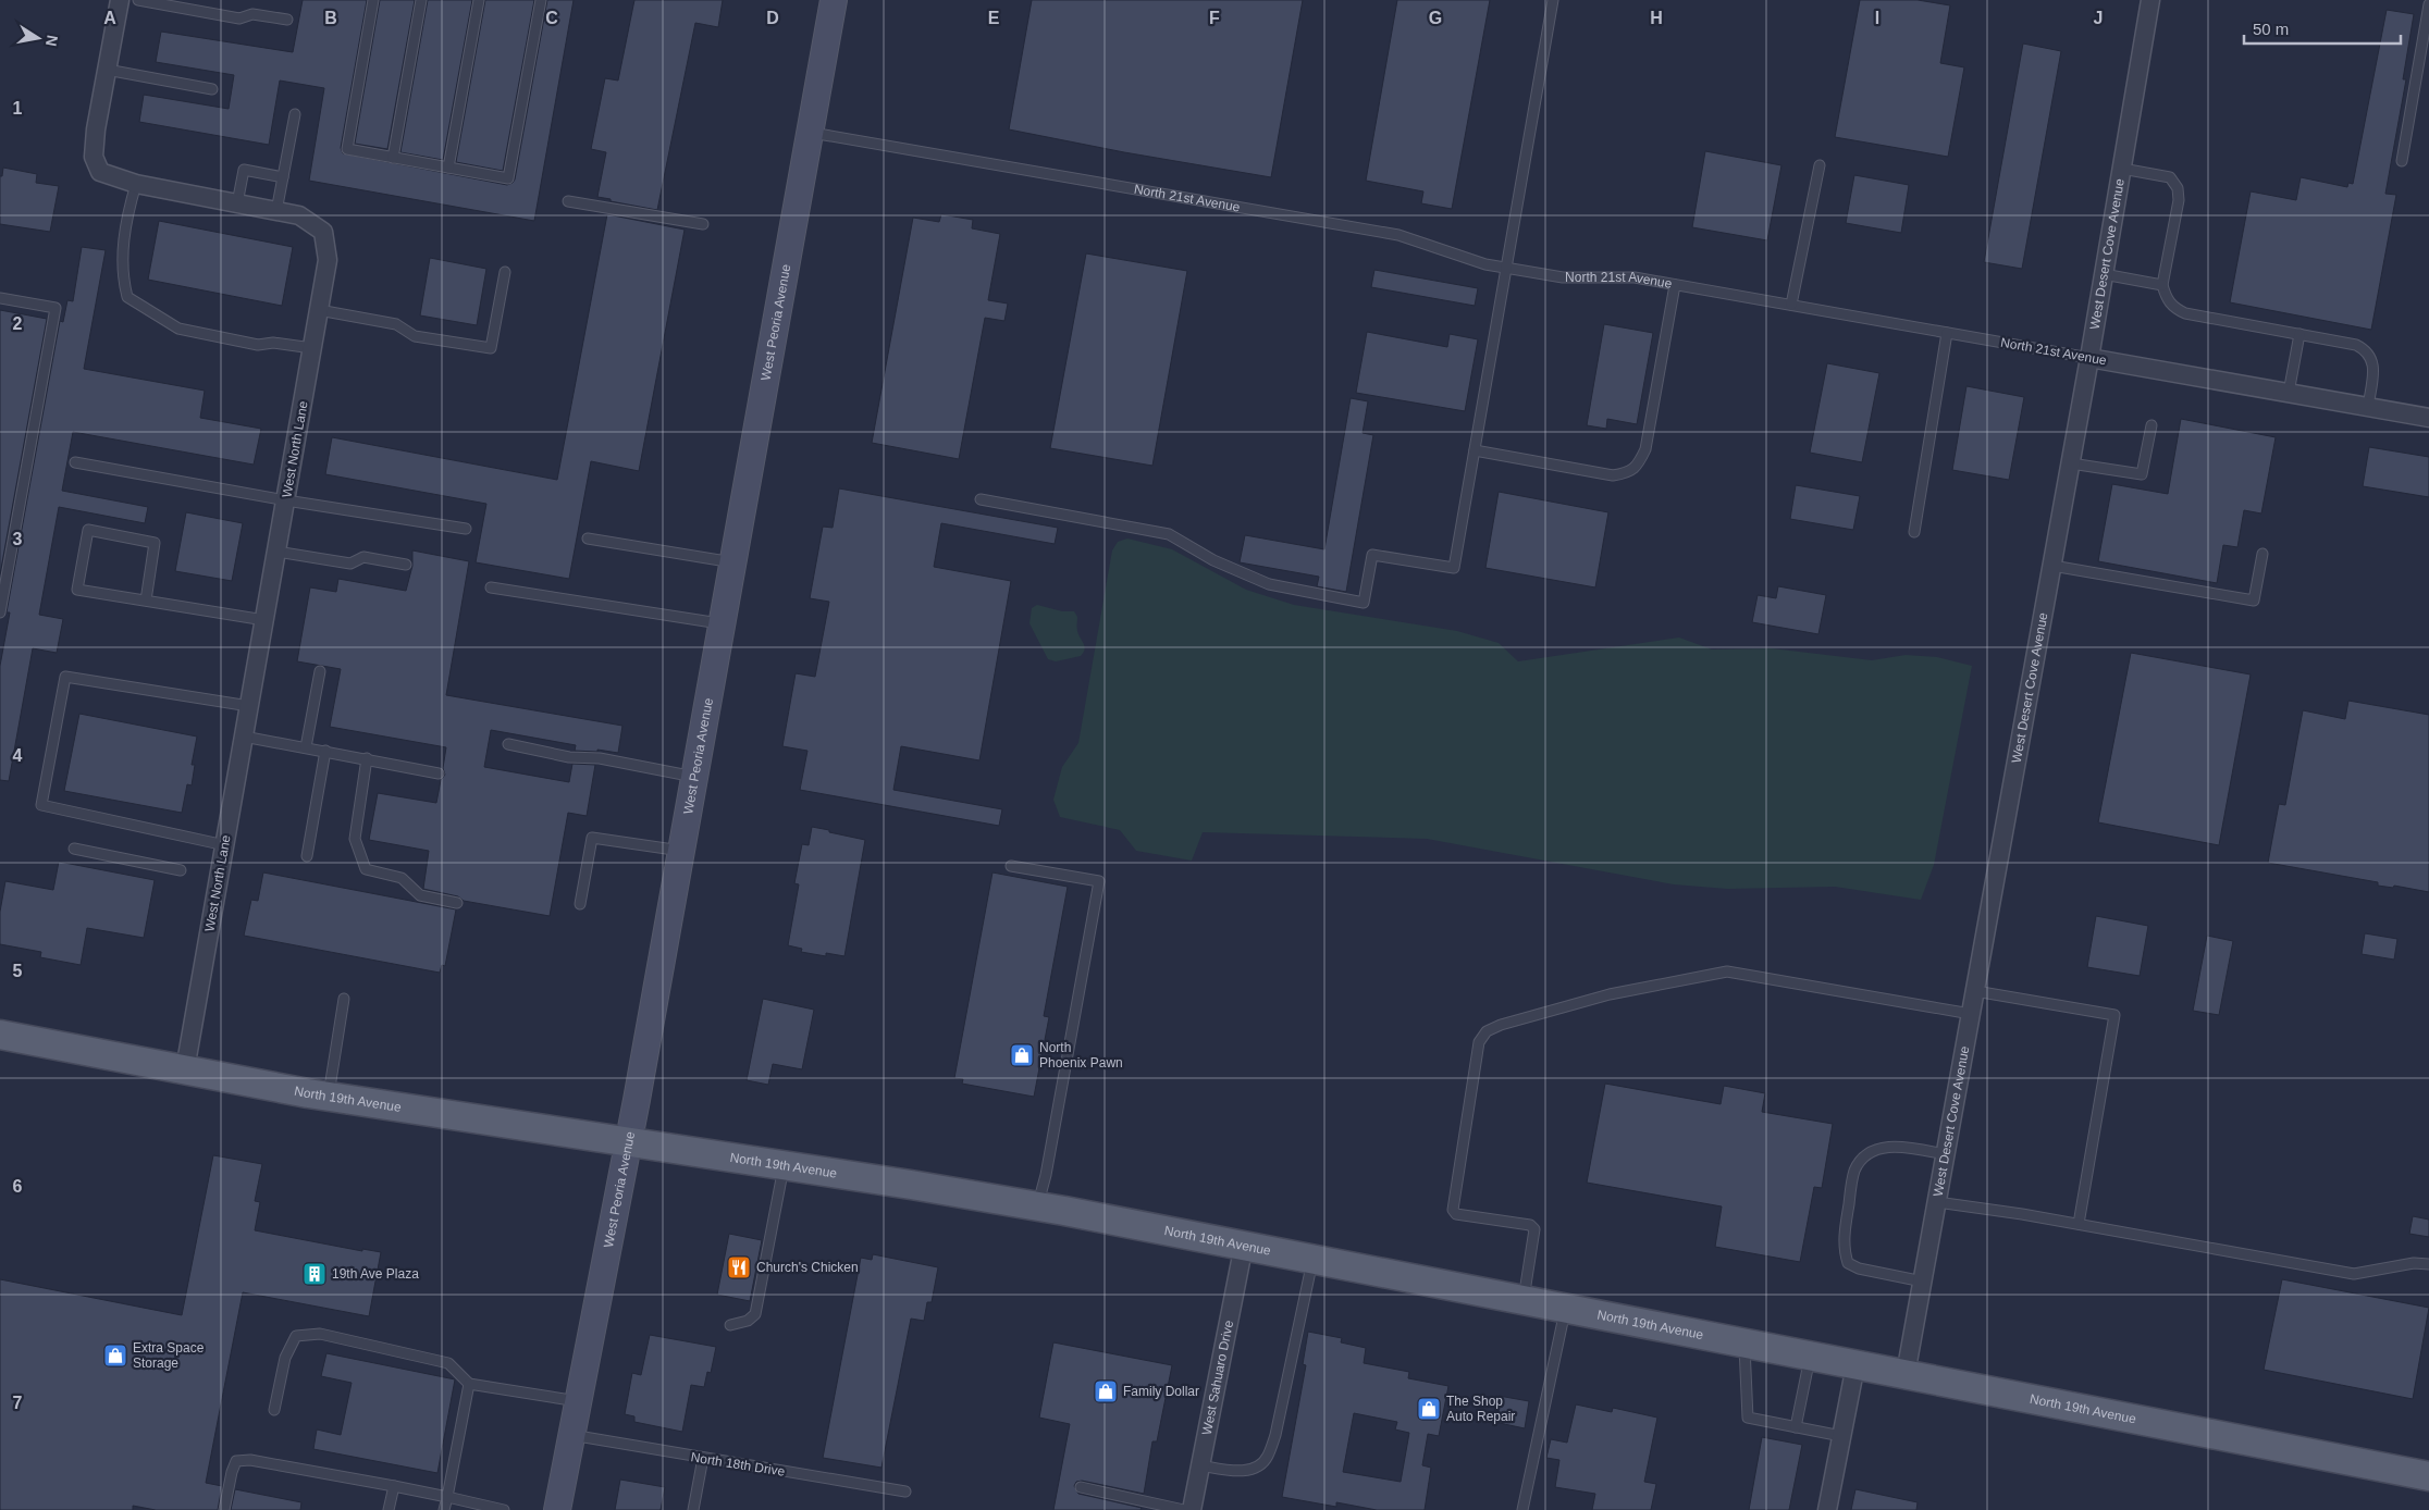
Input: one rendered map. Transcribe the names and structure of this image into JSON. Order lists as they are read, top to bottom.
{
  "streets": {
    "main road": ["West Peoria Avenue", "North 19th Avenue"],
    "street": [
      "North 21st Avenue",
      "West Desert Cove Avenue",
      "West North Lane",
      "West Sahuaro Drive"
    ],
    "lane": ["North 18th Drive"]
  },
  "crossings": [
    ["North 21st Avenue", "West Desert Cove Avenue"],
    ["North 21st Avenue", "West Peoria Avenue"],
    ["West Desert Cove Avenue", "North 19th Avenue"],
    ["West Peoria Avenue", "North 19th Avenue"],
    ["West Peoria Avenue", "North 18th Drive"],
    ["West North Lane", "North 19th Avenue"],
    ["North 19th Avenue", "West Sahuaro Drive"]
  ],
  "places": {
    "shop": [
      "North Phoenix Pawn",
      "Extra Space Storage",
      "Family Dollar",
      "The Shop Auto Repair"
    ],
    "restaurant": ["Church's Chicken"],
    "building": ["19th Ave Plaza"]
  },
  "scale_bar": "50 m",
  "north": "right",
  "grid": {
    "columns": [
      "A",
      "B",
      "C",
      "D",
      "E",
      "F",
      "G",
      "H",
      "I",
      "J"
    ],
    "rows": [
      "1",
      "2",
      "3",
      "4",
      "5",
      "6",
      "7"
    ]
  }
}
